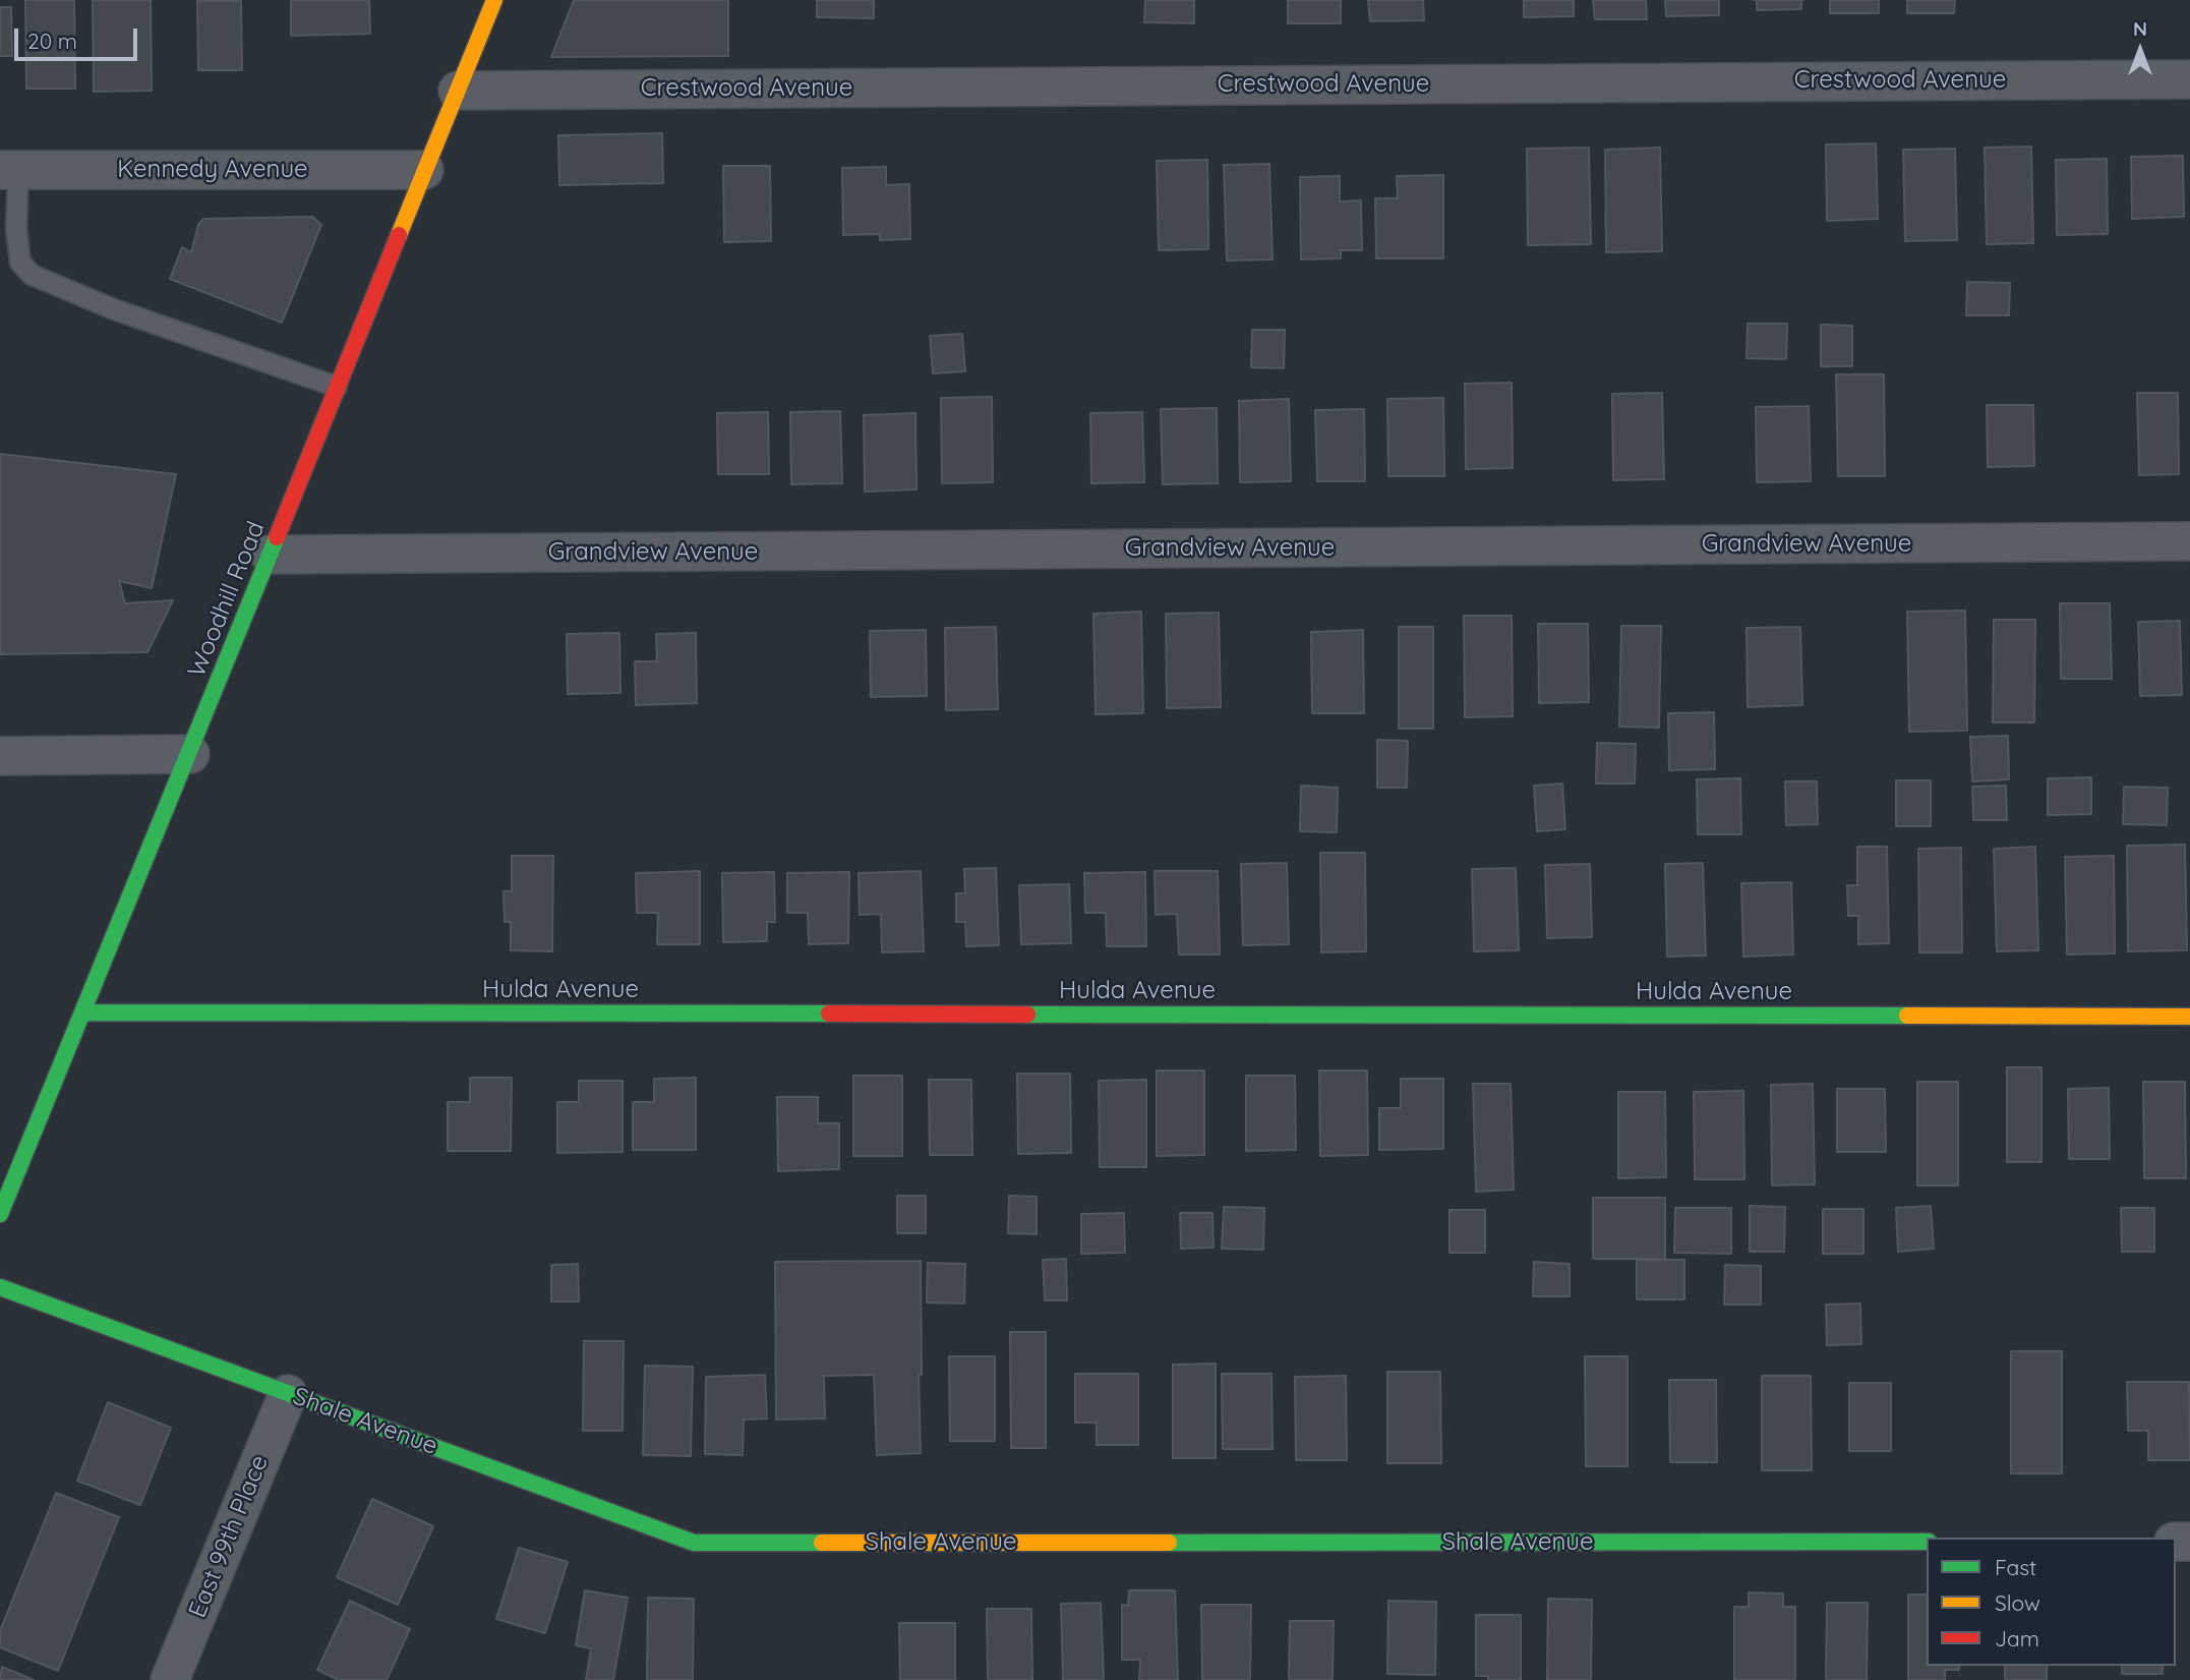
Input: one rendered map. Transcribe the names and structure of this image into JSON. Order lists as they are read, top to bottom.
{
  "streets": {
    "street": [
      "Crestwood Avenue",
      "Kennedy Avenue",
      "Grandview Avenue",
      "Woodhill Road",
      "Hulda Avenue",
      "Shale Avenue",
      "East 99th Place"
    ]
  },
  "crossings": [
    ["Crestwood Avenue", "Woodhill Road"],
    ["Kennedy Avenue", "Woodhill Road"],
    ["Grandview Avenue", "Woodhill Road"],
    ["Woodhill Road", "Hulda Avenue"],
    ["Shale Avenue", "East 99th Place"]
  ],
  "legend": ["Fast", "Slow", "Jam"],
  "scale_bar": "20 m",
  "north": "top"
}
